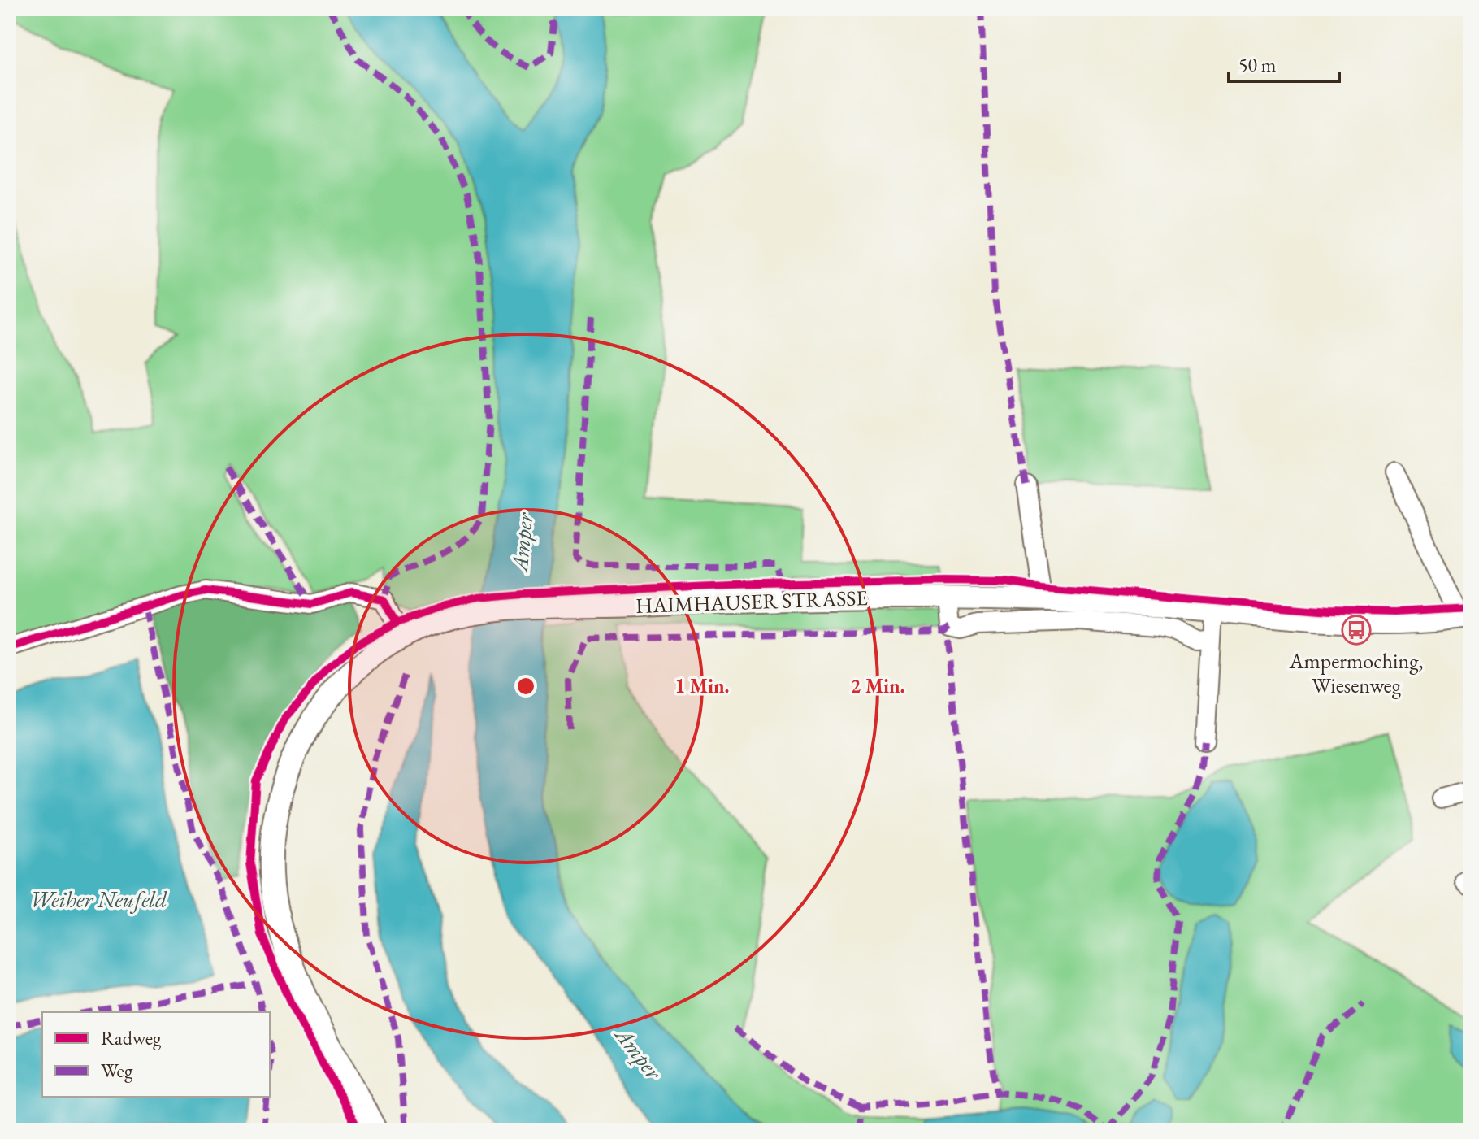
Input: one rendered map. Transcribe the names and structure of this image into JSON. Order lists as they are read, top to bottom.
{
  "streets": {
    "main road": ["HAIMHAUSER STRASSE"]
  },
  "water": ["Amper", "Weiher Neufeld"],
  "places": {
    "bus stop": ["Ampermoching, Wiesenweg"]
  },
  "legend": ["Radweg", "Weg"],
  "scale_bar": "50 m",
  "rings": ["1 Min.", "2 Min."]
}
